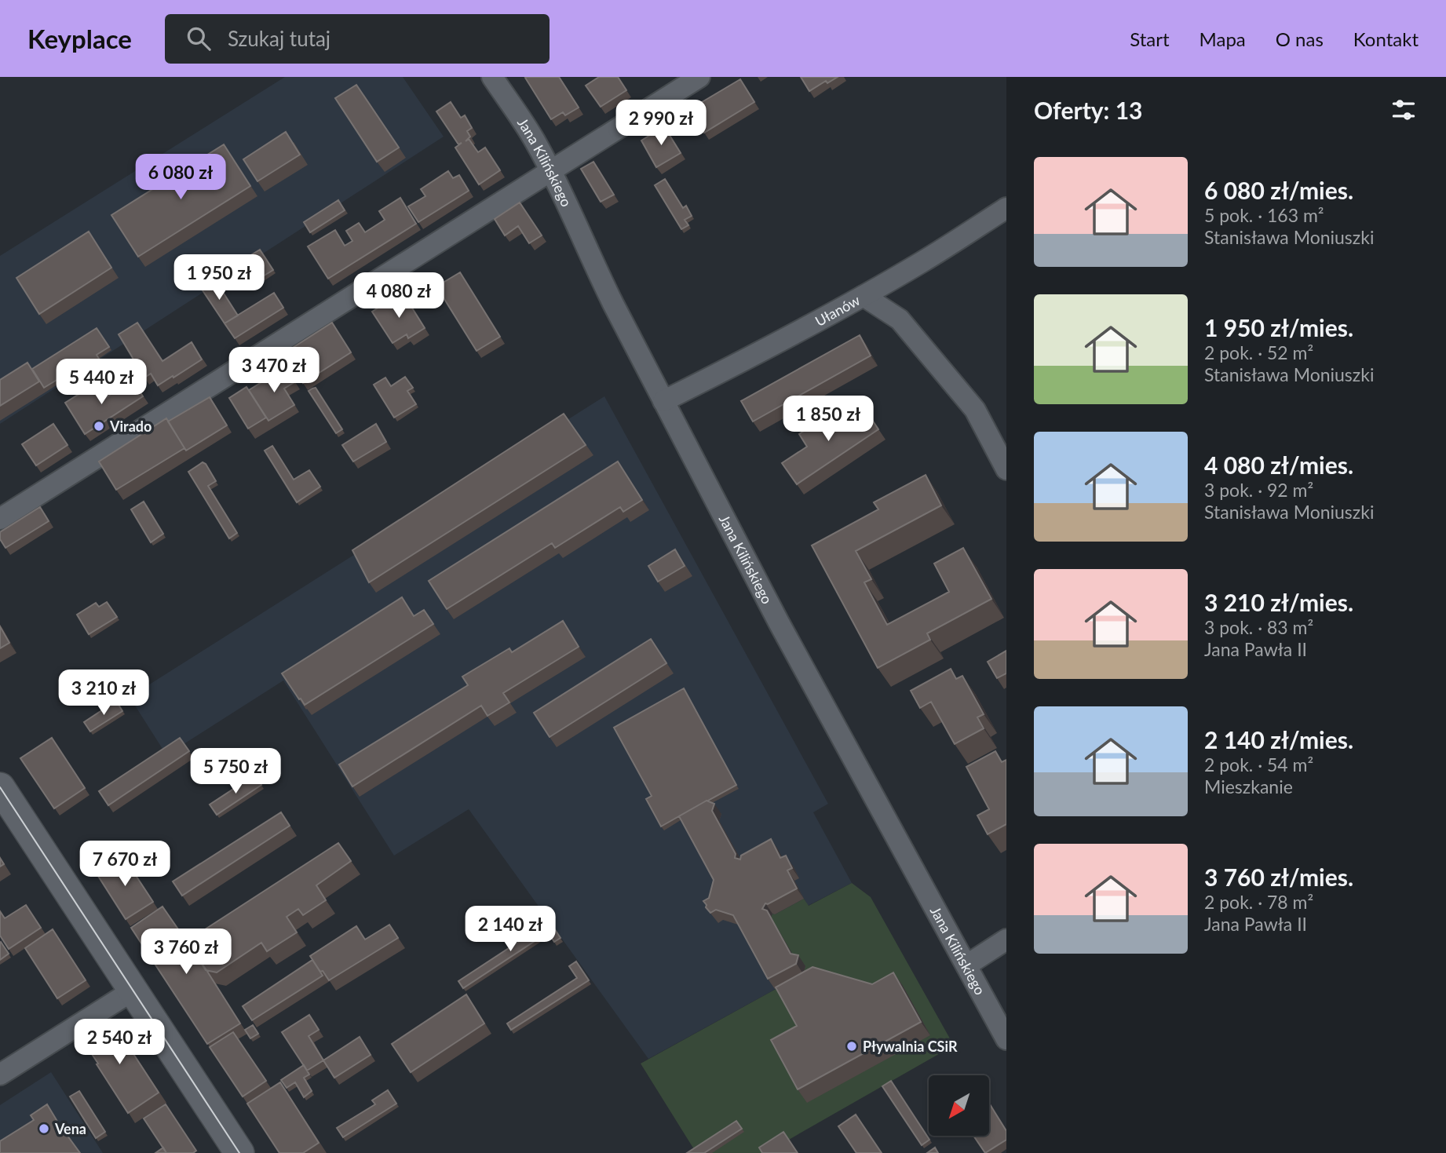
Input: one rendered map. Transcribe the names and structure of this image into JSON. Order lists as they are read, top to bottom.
{
  "streets": {
    "street": ["Jana Kilińskiego", "Ułanów"]
  },
  "crossings": [
    ["Jana Kilińskiego", "Ułanów"]
  ],
  "places": ["Virado", "Pływalnia CSiR", "Vena"],
  "north": "bottom left",
  "page": {
    "header": "Keyplace",
    "search": "Szukaj tutaj",
    "nav": [
      "Start",
      "Mapa",
      "O nas",
      "Kontakt"
    ],
    "heading": "Oferty: 13",
    "price": [
      "2 990 zł",
      "6 080 zł",
      "1 950 zł",
      "4 080 zł",
      "3 470 zł",
      "5 440 zł",
      "1 850 zł",
      "3 210 zł",
      "5 750 zł",
      "7 670 zł",
      "2 140 zł",
      "3 760 zł",
      "2 540 zł"
    ],
    "list": [
      {
        "name": "6 080 zł/mies.",
        "note": "5 pok. · 163 m² · Stanisława Moniuszki"
      },
      {
        "name": "1 950 zł/mies.",
        "note": "2 pok. · 52 m² · Stanisława Moniuszki"
      },
      {
        "name": "4 080 zł/mies.",
        "note": "3 pok. · 92 m² · Stanisława Moniuszki"
      },
      {
        "name": "3 210 zł/mies.",
        "note": "3 pok. · 83 m² · Jana Pawła II"
      },
      {
        "name": "2 140 zł/mies.",
        "note": "2 pok. · 54 m² · Mieszkanie"
      },
      {
        "name": "3 760 zł/mies.",
        "note": "2 pok. · 78 m² · Jana Pawła II"
      }
    ]
  }
}
